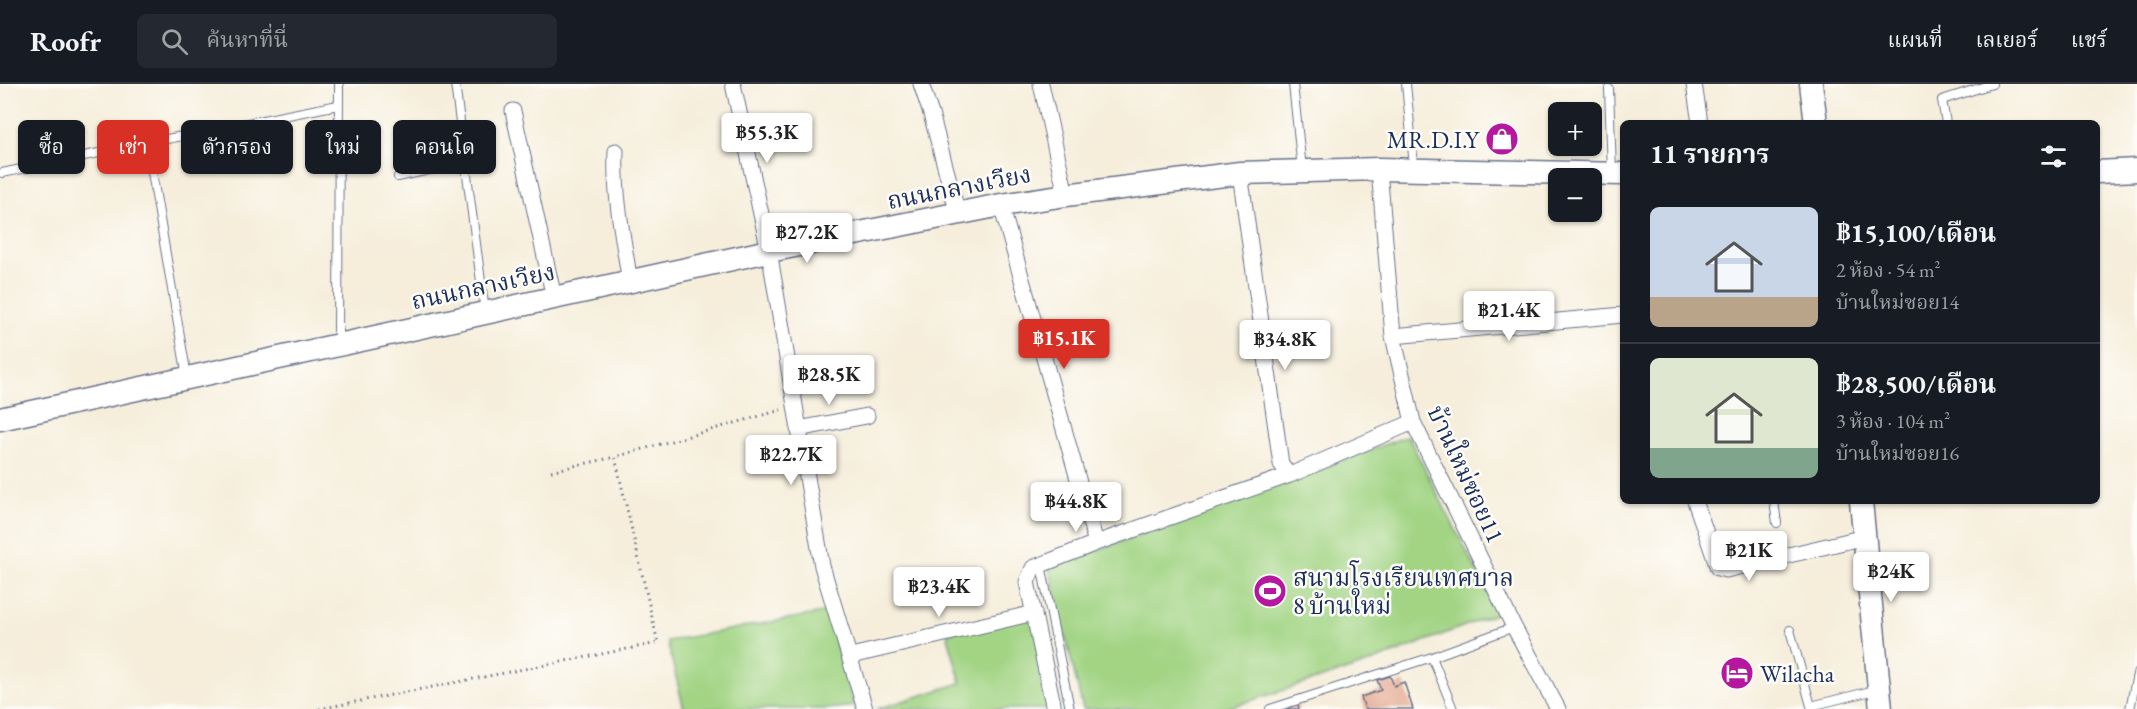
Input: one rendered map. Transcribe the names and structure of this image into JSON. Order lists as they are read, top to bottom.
{
  "streets": {
    "main road": ["ถนนกลางเวียง"],
    "street": ["บ้านใหม่ซอย11"]
  },
  "crossings": [
    ["ถนนกลางเวียง", "บ้านใหม่ซอย11"]
  ],
  "places": {
    "shop": ["MR.D.I.Y"],
    "sports": ["สนามโรงเรียนเทศบาล 8 บ้านใหม่"],
    "hotel": ["Wilacha"]
  },
  "page": {
    "header": "Roofr",
    "search": "ค้นหาที่นี่",
    "nav": ["แผนที่", "เลเยอร์", "แชร์"],
    "map_buttons": ["+", "−"],
    "price": [
      "฿55.3K",
      "฿27.2K",
      "฿21.4K",
      "฿15.1K",
      "฿34.8K",
      "฿28.5K",
      "฿22.7K",
      "฿44.8K",
      "฿21K",
      "฿24K",
      "฿23.4K"
    ],
    "chip": [
      "ซื้อ",
      "เช่า",
      "ตัวกรอง",
      "ใหม่",
      "คอนโด"
    ],
    "heading": "11 รายการ",
    "list": [
      {
        "name": "฿15,100/เดือน",
        "note": "2 ห้อง · 54 m² · บ้านใหม่ซอย14"
      },
      {
        "name": "฿28,500/เดือน",
        "note": "3 ห้อง · 104 m² · บ้านใหม่ซอย16"
      }
    ]
  }
}
